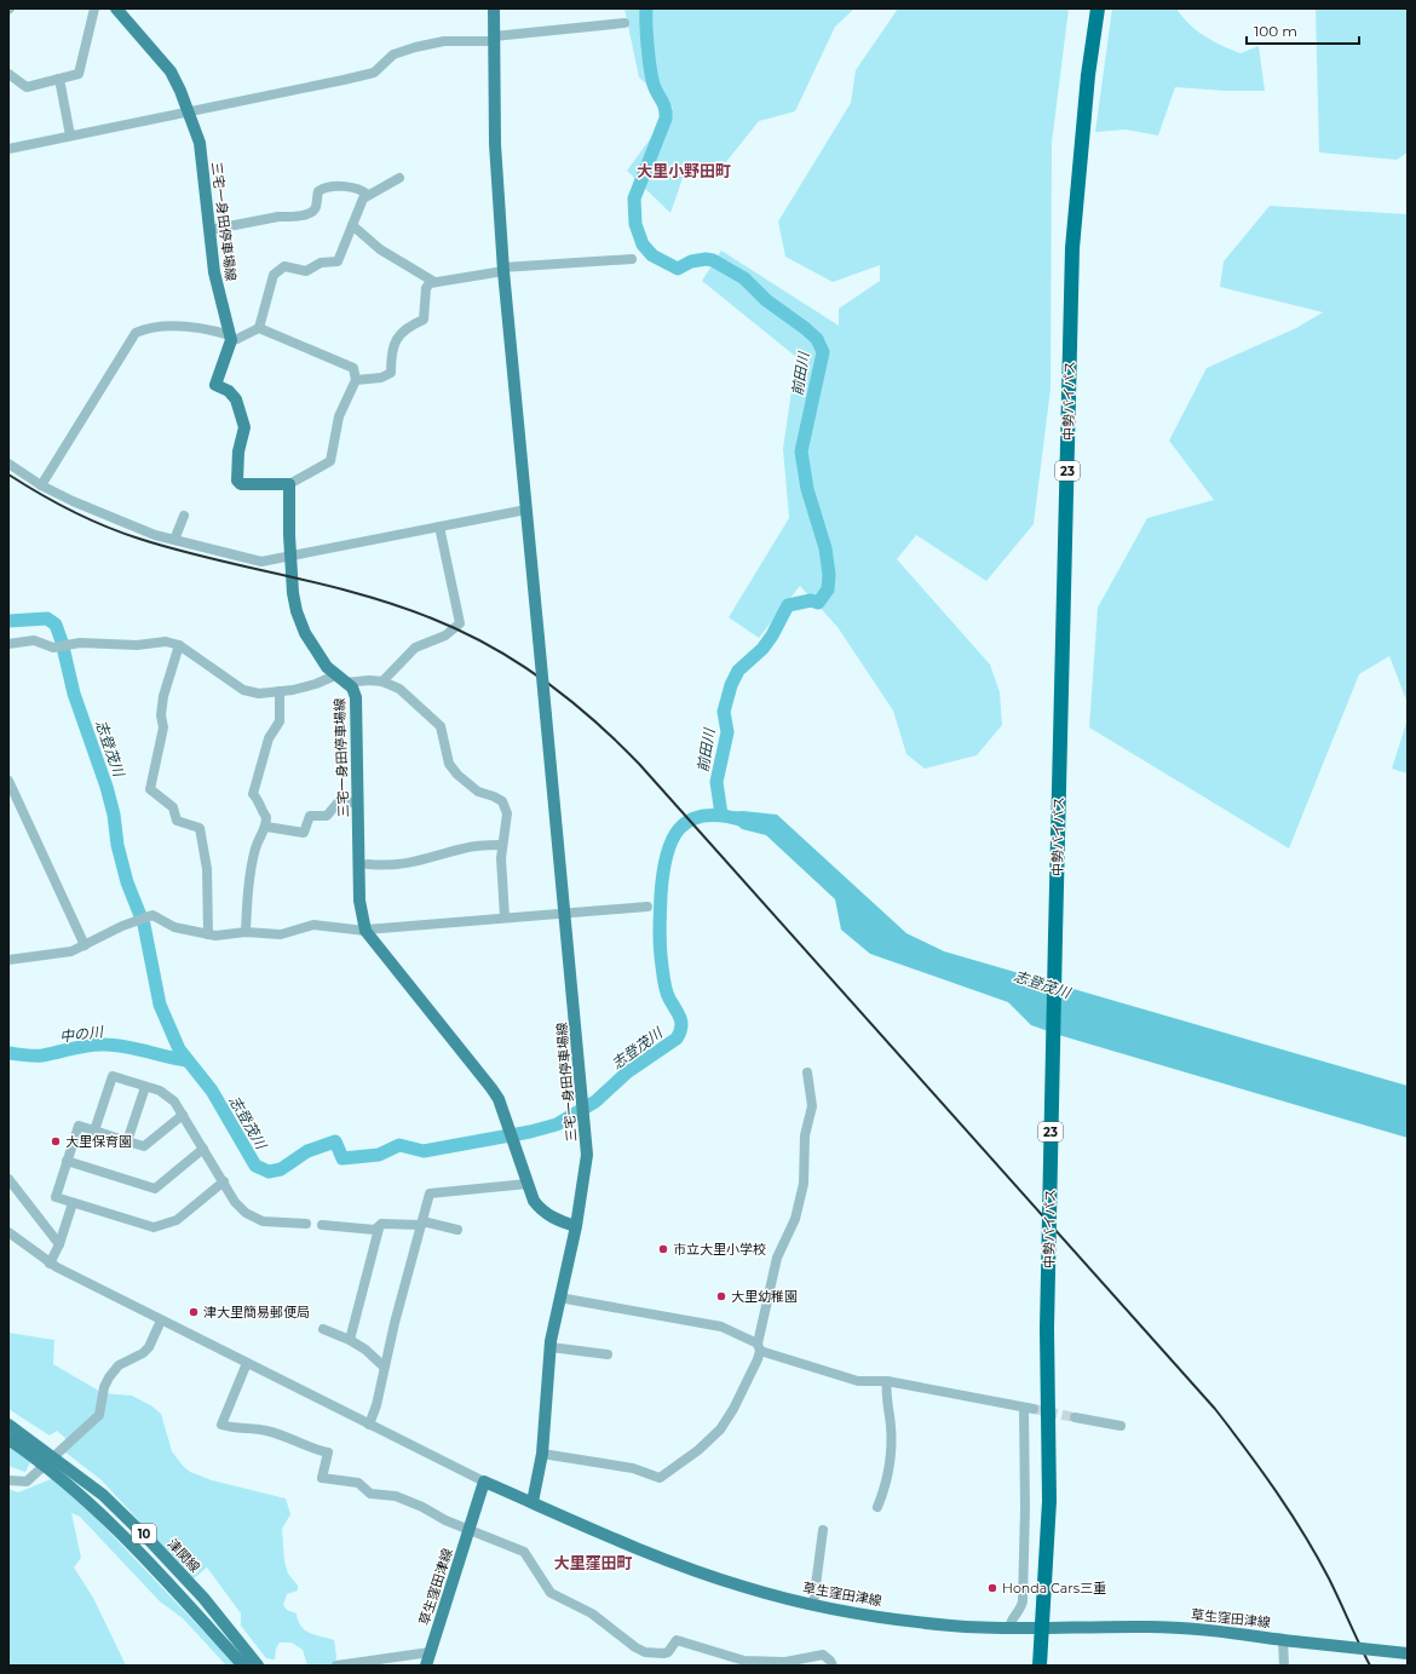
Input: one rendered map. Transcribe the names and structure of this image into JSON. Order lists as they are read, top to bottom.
{
  "streets": {
    "highway": ["中勢バイパス", "23"],
    "main road": [
      "三宅一身田停車場線",
      "10",
      "津関線",
      "草生窪田津線"
    ]
  },
  "crossings": [
    ["三宅一身田停車場線", "草生窪田津線"],
    ["中勢バイパス", "草生窪田津線"]
  ],
  "districts": ["大里小野田町", "大里窪田町"],
  "water": ["前田川", "志登茂川", "中の川"],
  "places": [
    "大里保育園",
    "市立大里小学校",
    "大里幼稚園",
    "津大里簡易郵便局",
    "Honda Cars三重"
  ],
  "scale_bar": "100 m"
}
